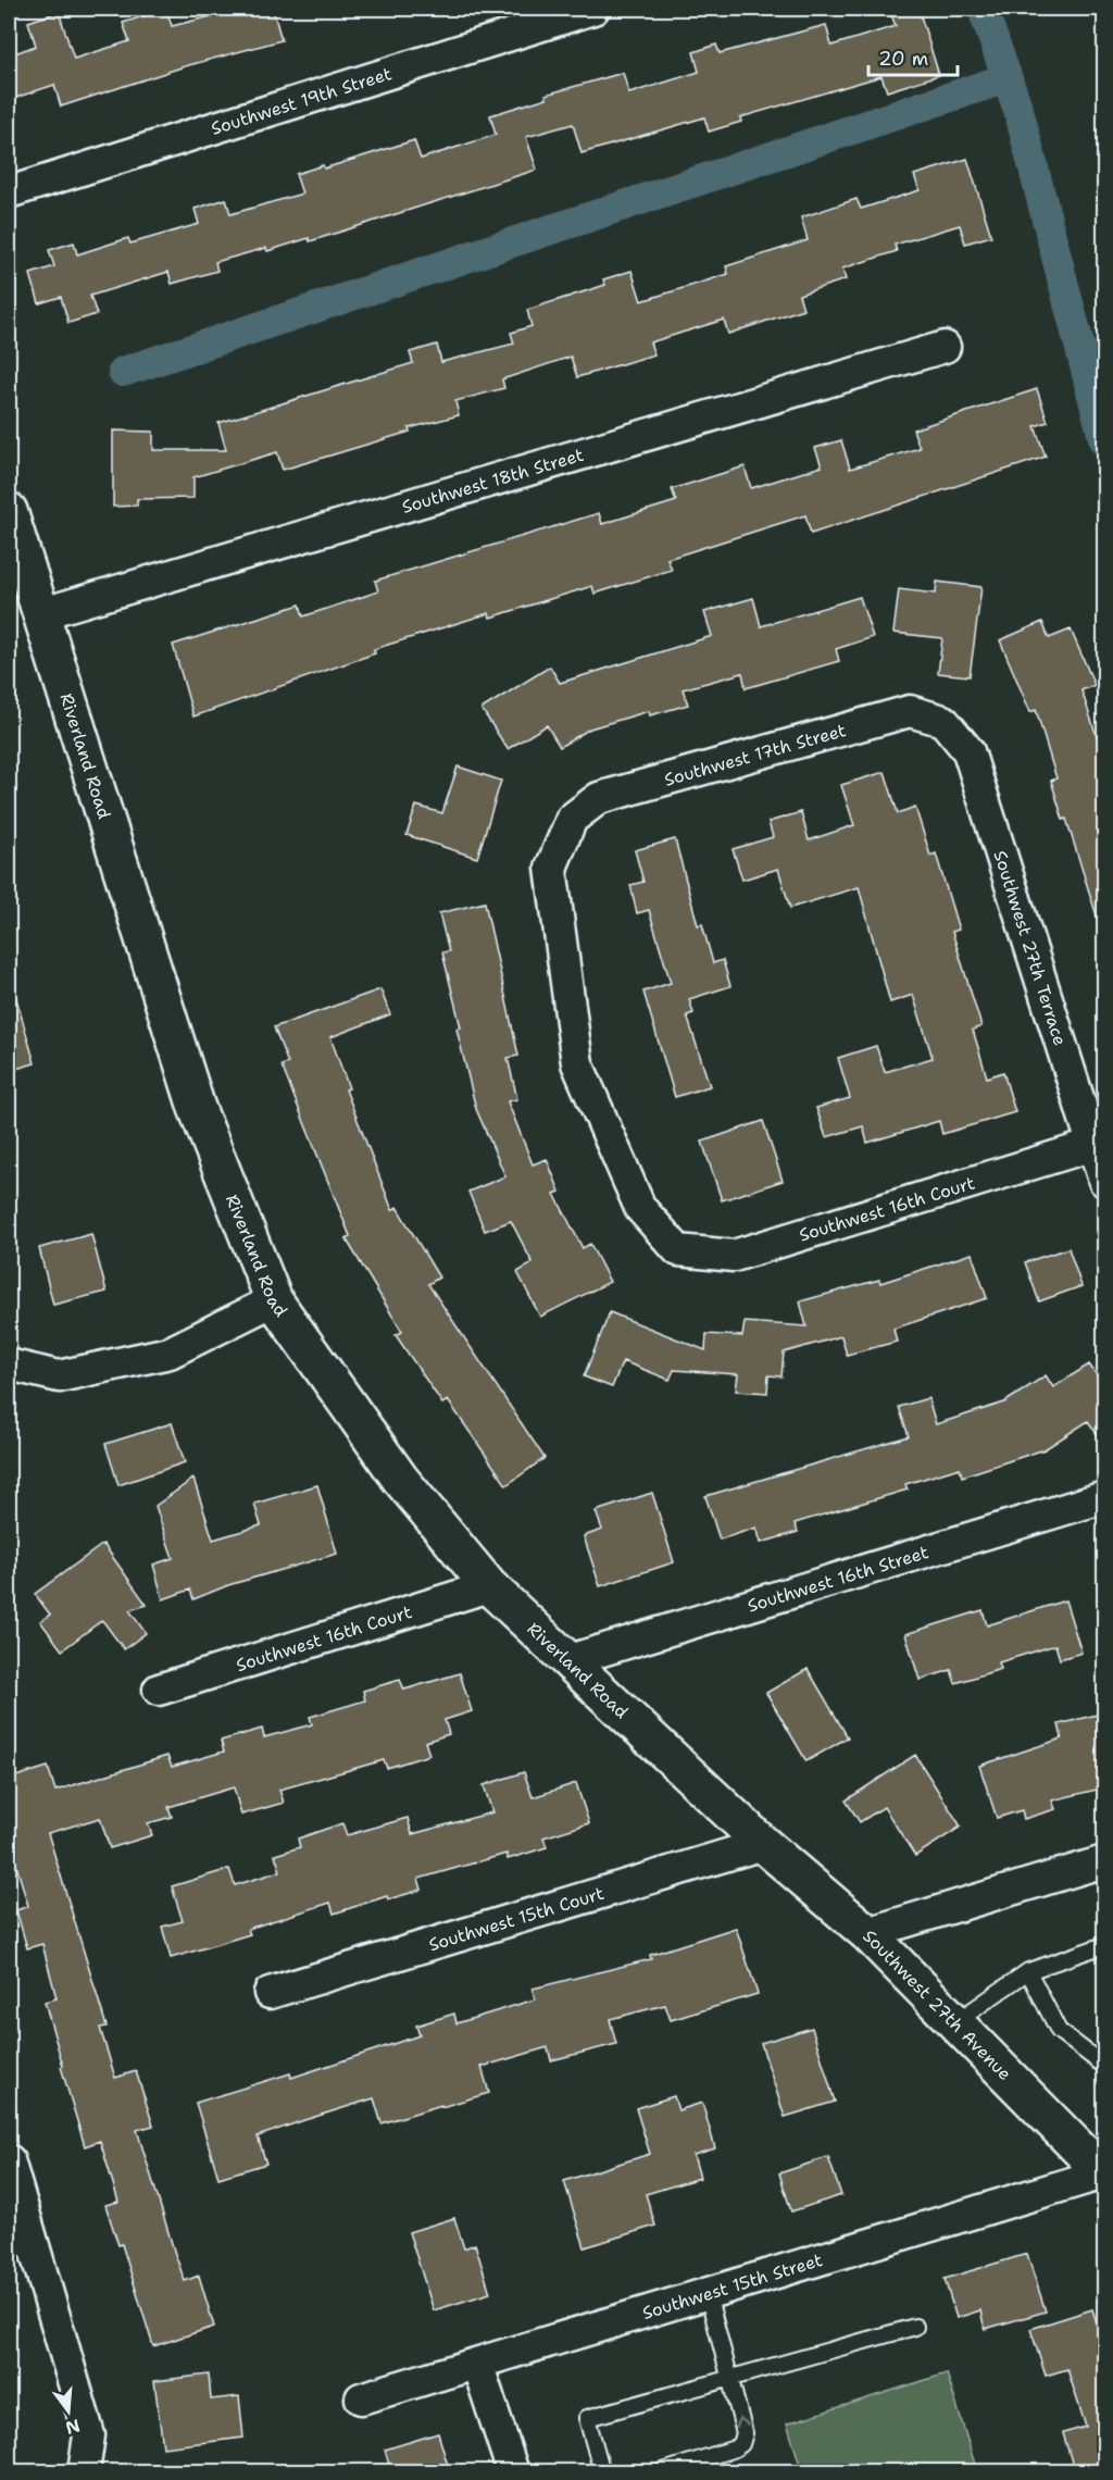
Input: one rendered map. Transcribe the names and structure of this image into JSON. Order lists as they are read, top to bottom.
{
  "streets": {
    "street": [
      "Southwest 19th Street",
      "Southwest 18th Street",
      "Riverland Road",
      "Southwest 17th Street",
      "Southwest 27th Terrace",
      "Southwest 16th Court",
      "Southwest 16th Street",
      "Southwest 15th Court",
      "Southwest 27th Avenue",
      "Southwest 15th Street"
    ]
  },
  "crossings": [
    ["Southwest 18th Street", "Riverland Road"],
    ["Riverland Road", "Southwest 16th Court"],
    ["Riverland Road", "Southwest 16th Street"],
    ["Riverland Road", "Southwest 15th Court"],
    ["Riverland Road", "Southwest 27th Avenue"],
    ["Southwest 17th Street", "Southwest 27th Terrace"],
    ["Southwest 17th Street", "Southwest 16th Court"],
    ["Southwest 27th Terrace", "Southwest 16th Court"],
    ["Southwest 15th Court", "Southwest 27th Avenue"],
    ["Southwest 27th Avenue", "Southwest 15th Street"]
  ],
  "scale_bar": "20 m",
  "north": "bottom"
}
